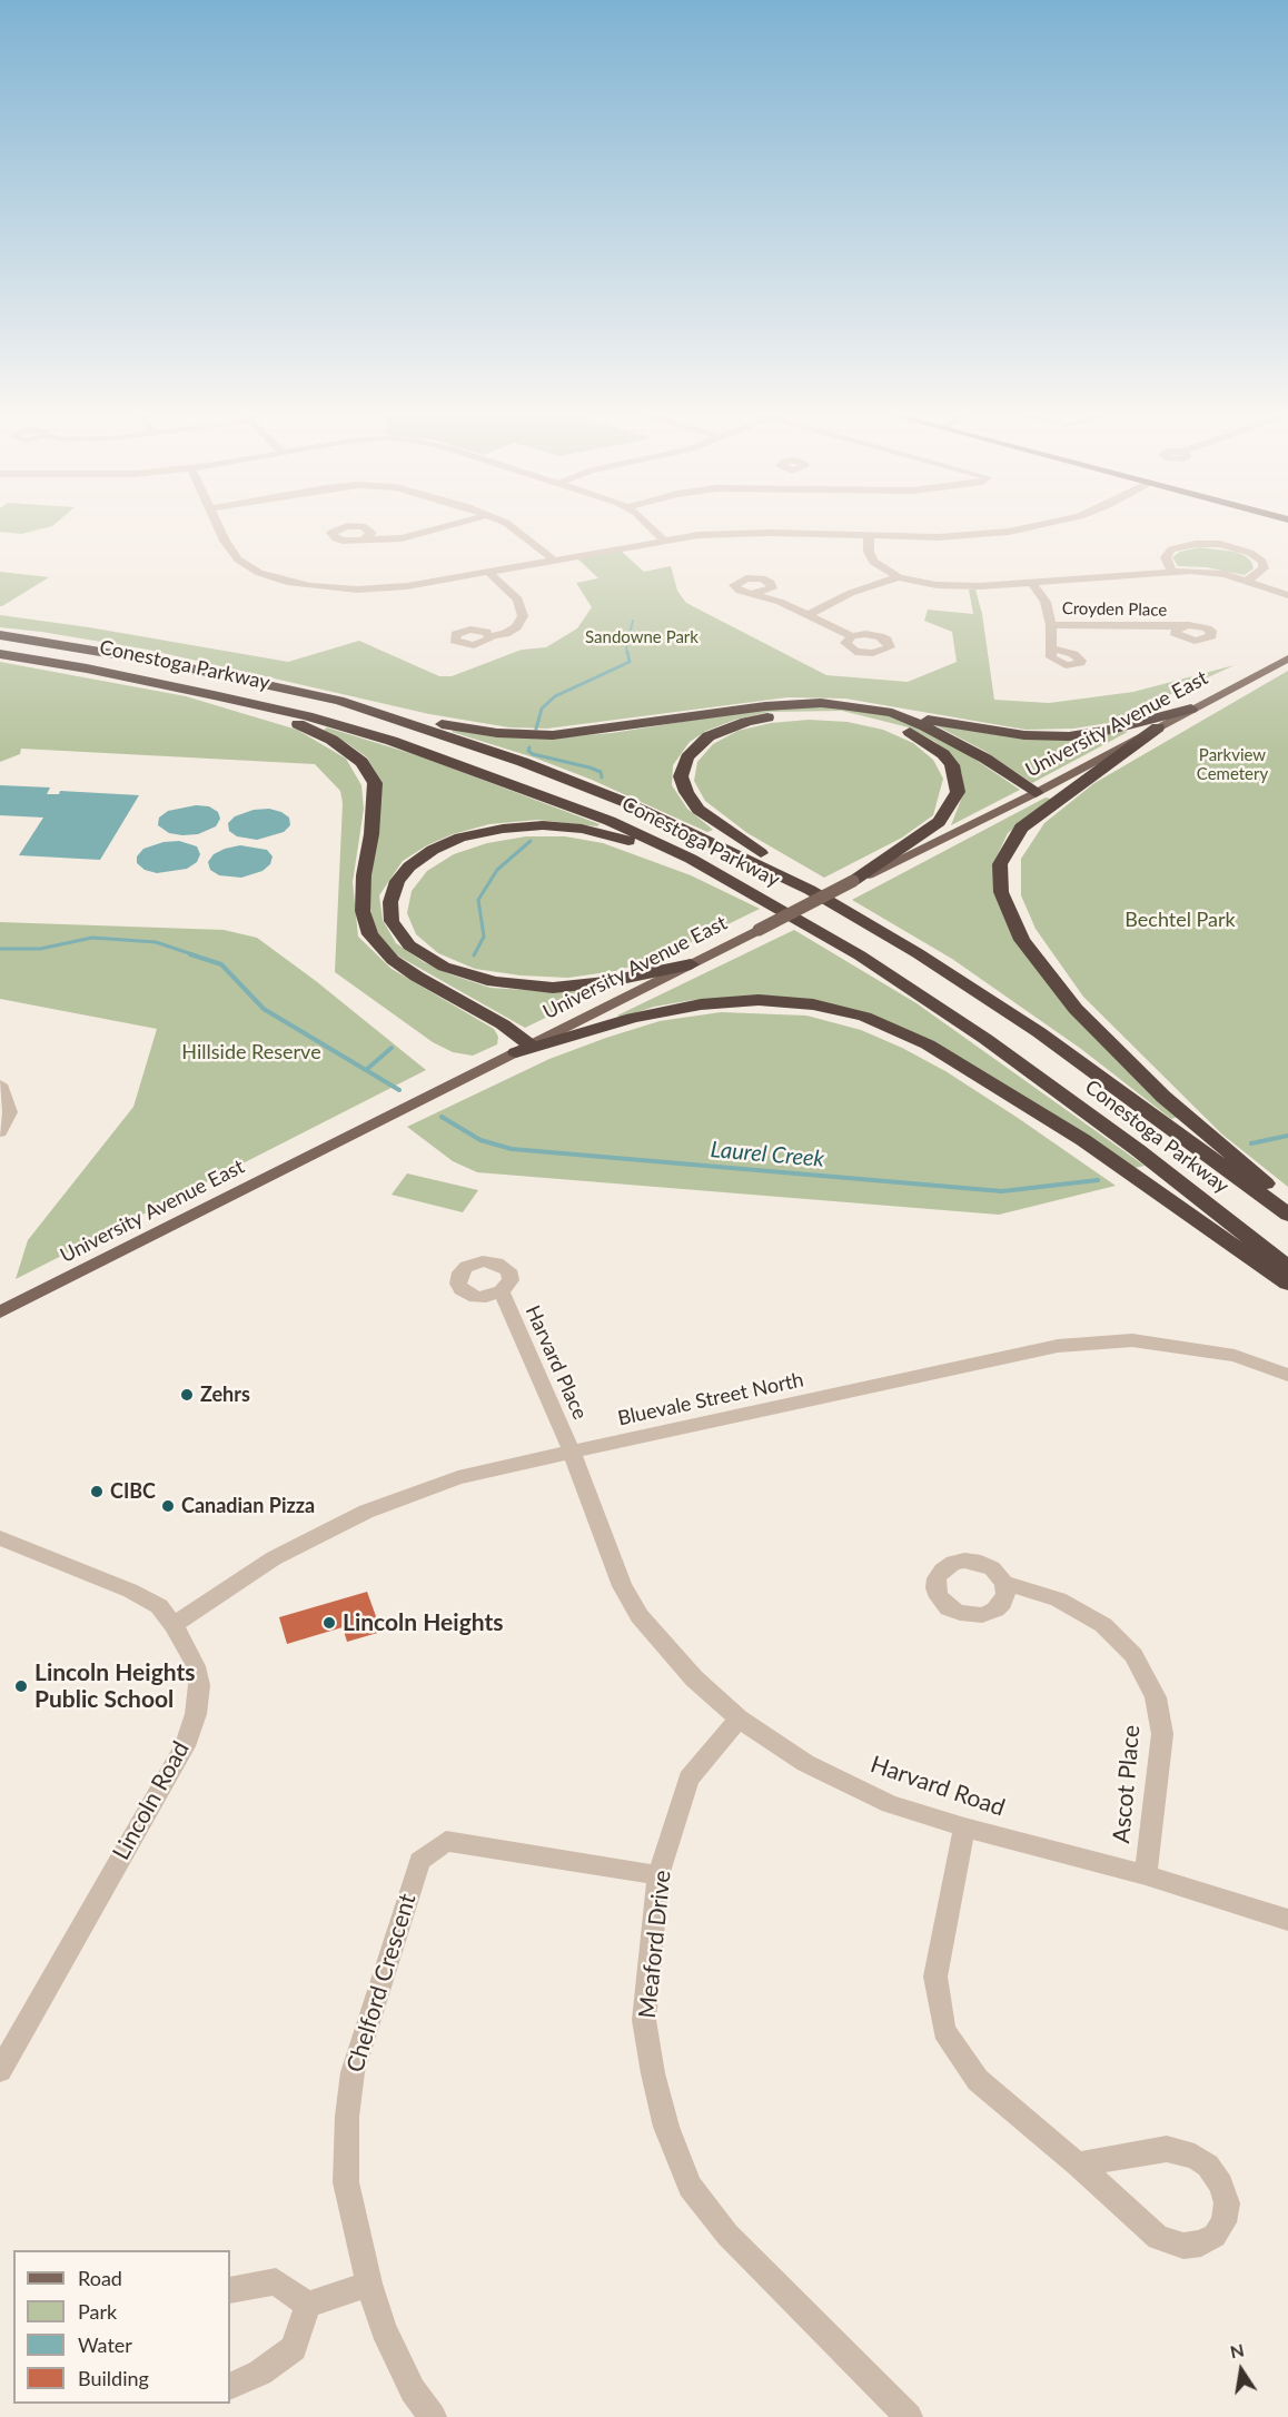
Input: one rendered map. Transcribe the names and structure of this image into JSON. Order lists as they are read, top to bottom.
{
  "streets": {
    "highway": ["Conestoga Parkway"],
    "main road": ["University Avenue East"],
    "street": [
      "Croyden Place",
      "Harvard Place",
      "Bluevale Street North",
      "Ascot Place",
      "Harvard Road",
      "Lincoln Road",
      "Meaford Drive",
      "Chelford Crescent"
    ]
  },
  "crossings": [
    ["Harvard Place", "Bluevale Street North"],
    ["Harvard Place", "Harvard Road"],
    ["Bluevale Street North", "Harvard Road"],
    ["Bluevale Street North", "Lincoln Road"],
    ["Ascot Place", "Harvard Road"],
    ["Harvard Road", "Meaford Drive"],
    ["Meaford Drive", "Chelford Crescent"]
  ],
  "water": ["Laurel Creek"],
  "parks": [
    "Sandowne Park",
    "Parkview Cemetery",
    "Bechtel Park",
    "Hillside Reserve"
  ],
  "places": [
    "Zehrs",
    "CIBC",
    "Canadian Pizza",
    "Lincoln Heights",
    "Lincoln Heights Public School"
  ],
  "legend": [
    "Road",
    "Park",
    "Water",
    "Building"
  ],
  "north": "top"
}
